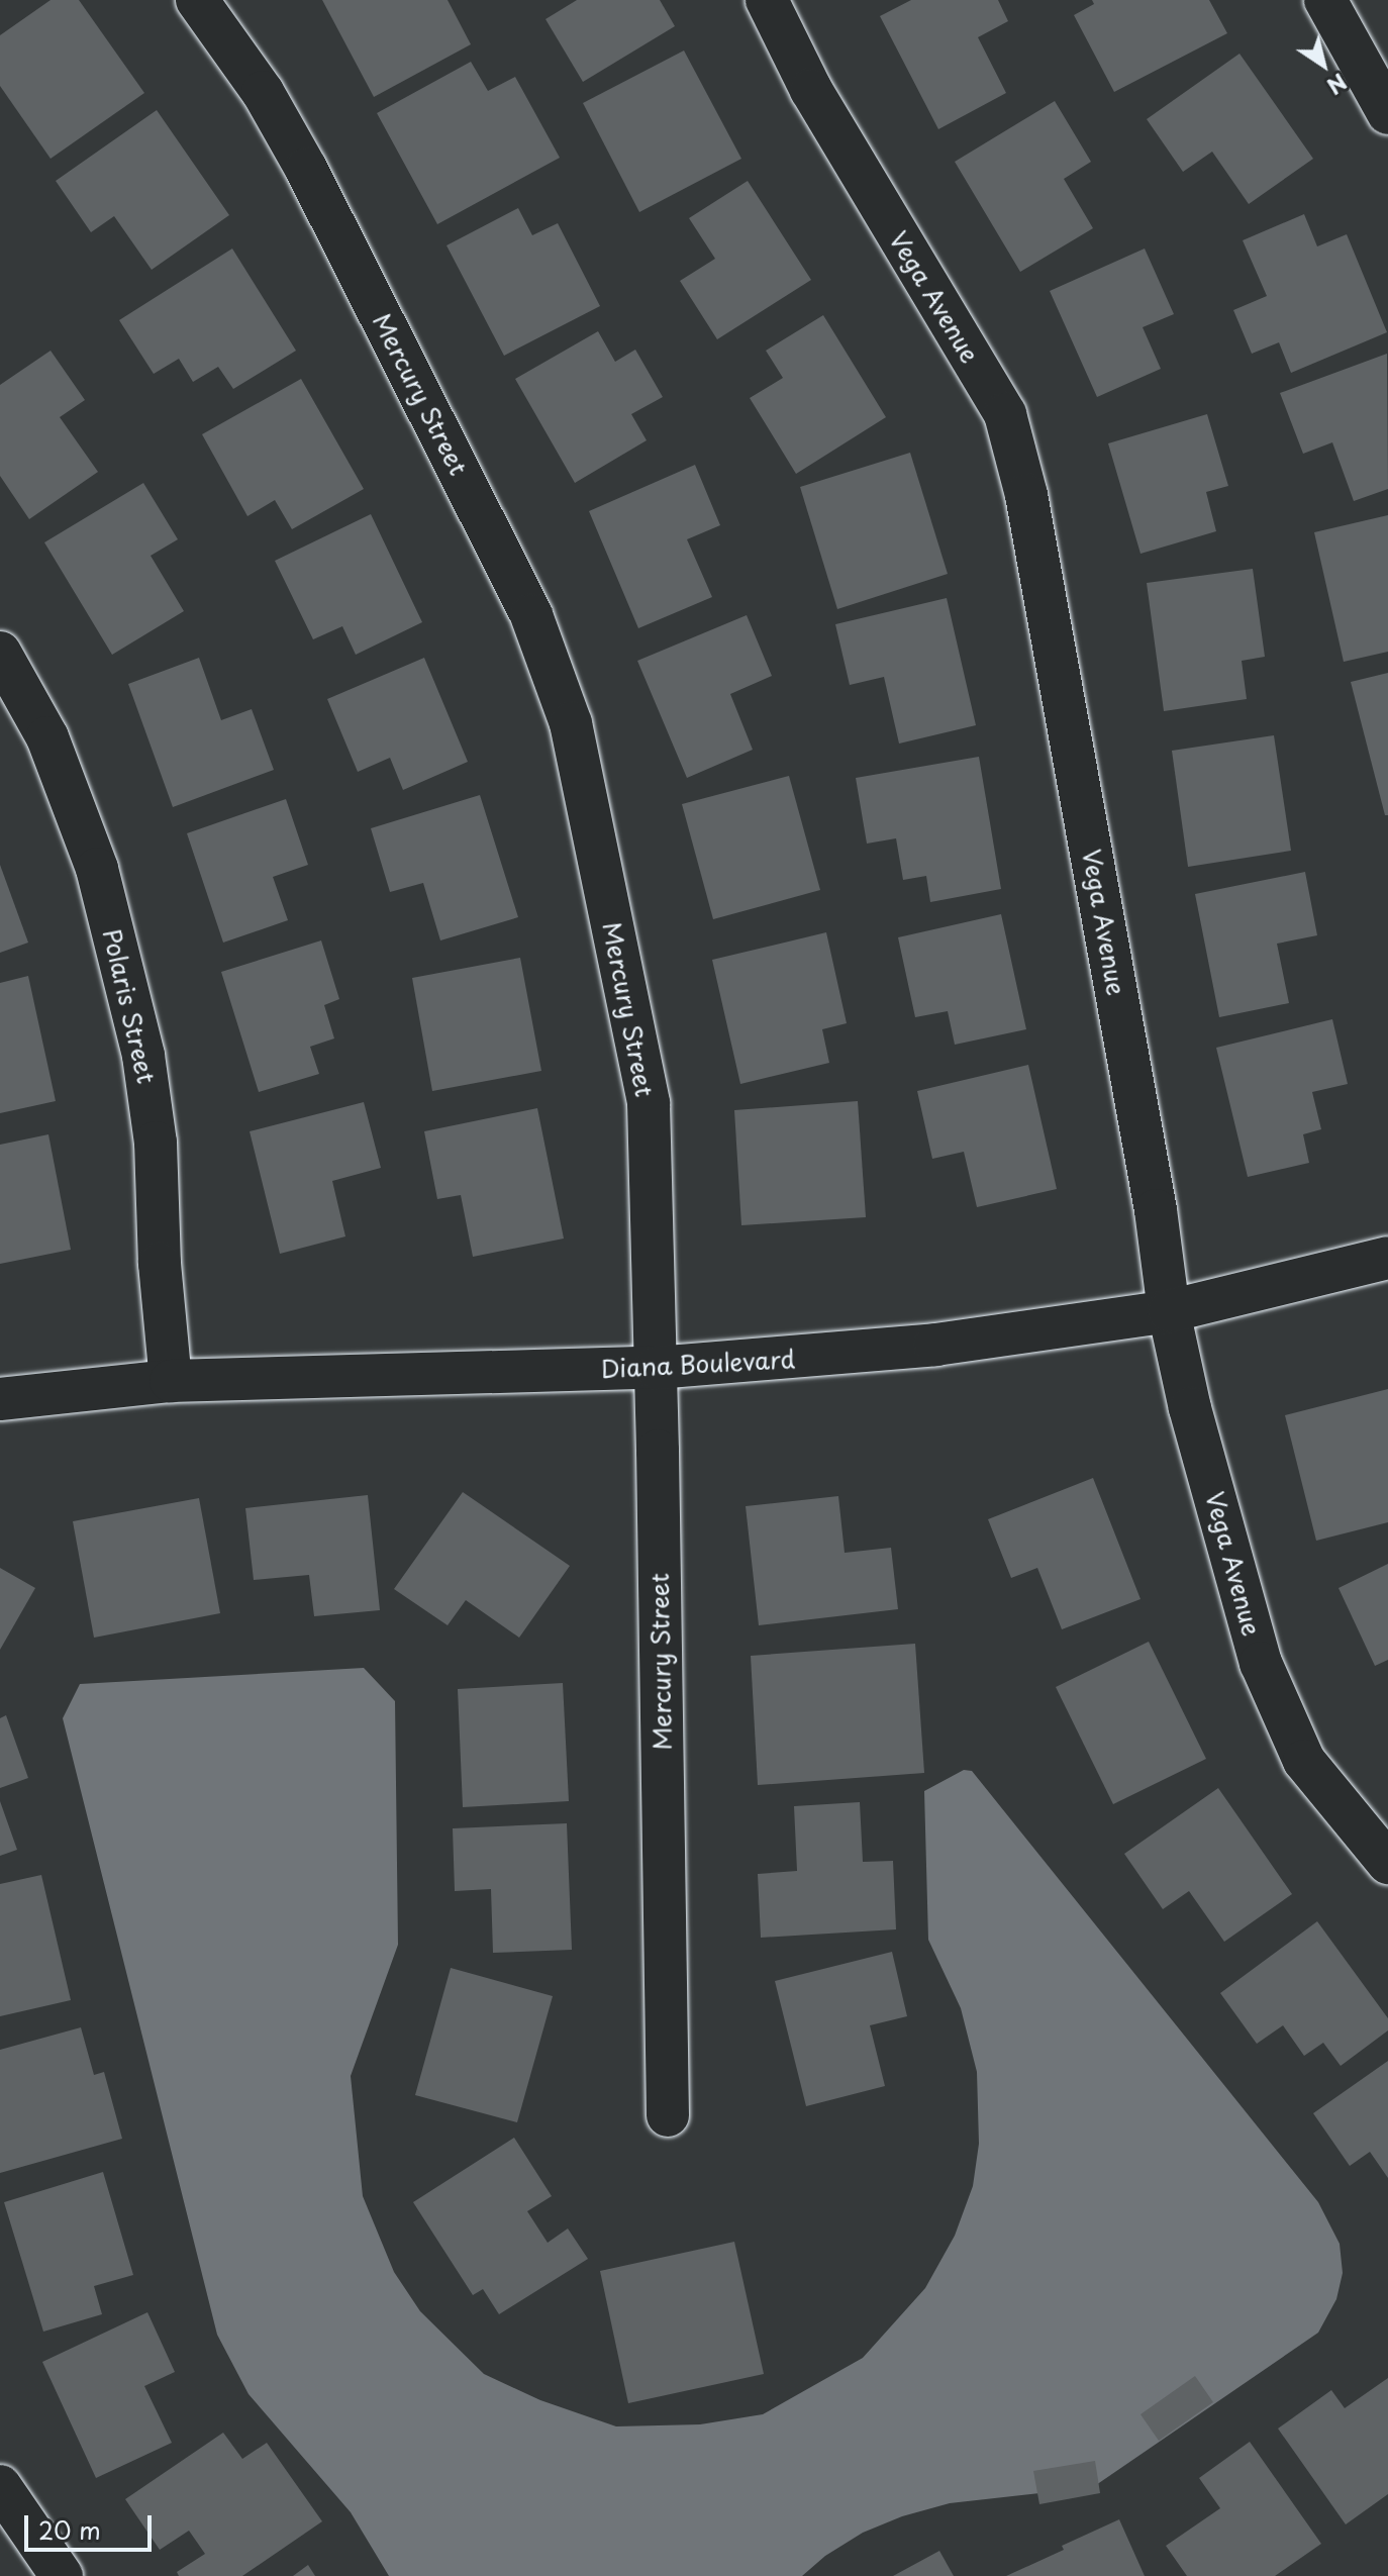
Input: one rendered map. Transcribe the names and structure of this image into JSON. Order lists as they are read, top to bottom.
{
  "streets": {
    "street": [
      "Vega Avenue",
      "Mercury Street",
      "Polaris Street",
      "Diana Boulevard"
    ]
  },
  "crossings": [
    ["Vega Avenue", "Diana Boulevard"],
    ["Mercury Street", "Diana Boulevard"],
    ["Polaris Street", "Diana Boulevard"]
  ],
  "scale_bar": "20 m",
  "north": "bottom right"
}
